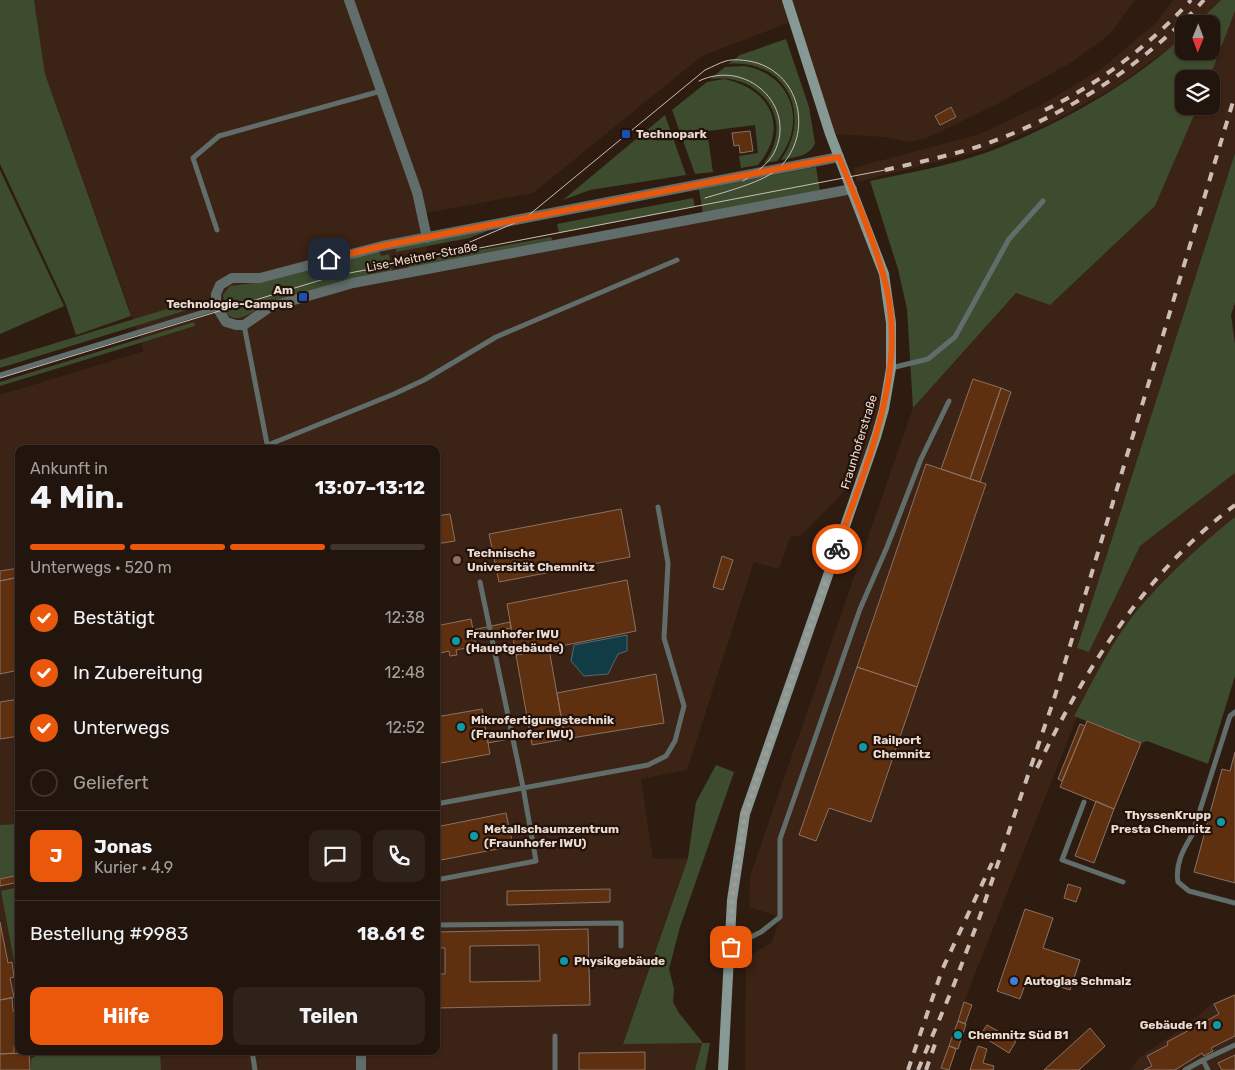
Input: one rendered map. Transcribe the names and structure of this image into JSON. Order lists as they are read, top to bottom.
{
  "streets": {
    "main road": ["Fraunhoferstraße"],
    "street": ["Lise-Meitner-Straße"]
  },
  "crossings": [
    ["Lise-Meitner-Straße", "Fraunhoferstraße"]
  ],
  "places": {
    "transit": ["Technopark", "Am Technologie-Campus"],
    "other": [
      "Technische Universität Chemnitz",
      "Fraunhofer IWU (Hauptgebäude)",
      "Mikrofertigungstechnik (Fraunhofer IWU)",
      "Railport Chemnitz",
      "ThyssenKrupp Presta Chemnitz",
      "Metallschaumzentrum (Fraunhofer IWU)",
      "Physikgebäude",
      "Autoglas Schmalz",
      "Gebäude 11",
      "Chemnitz Süd B1"
    ]
  },
  "north": "bottom",
  "page": {
    "heading": ["4 Min.", "Ankunft in", "13:07–13:12"],
    "panel": [
      "Jonas",
      "Kurier · 4.9",
      "Bestellung #9983",
      "18.61 €"
    ],
    "bar": "Unterwegs · 520 m",
    "list": [
      ["Bestätigt", "12:38"],
      ["In Zubereitung", "12:48"],
      ["Unterwegs", "12:52"],
      "Geliefert"
    ],
    "round": "J",
    "buttons": ["Hilfe", "Teilen"]
  }
}
